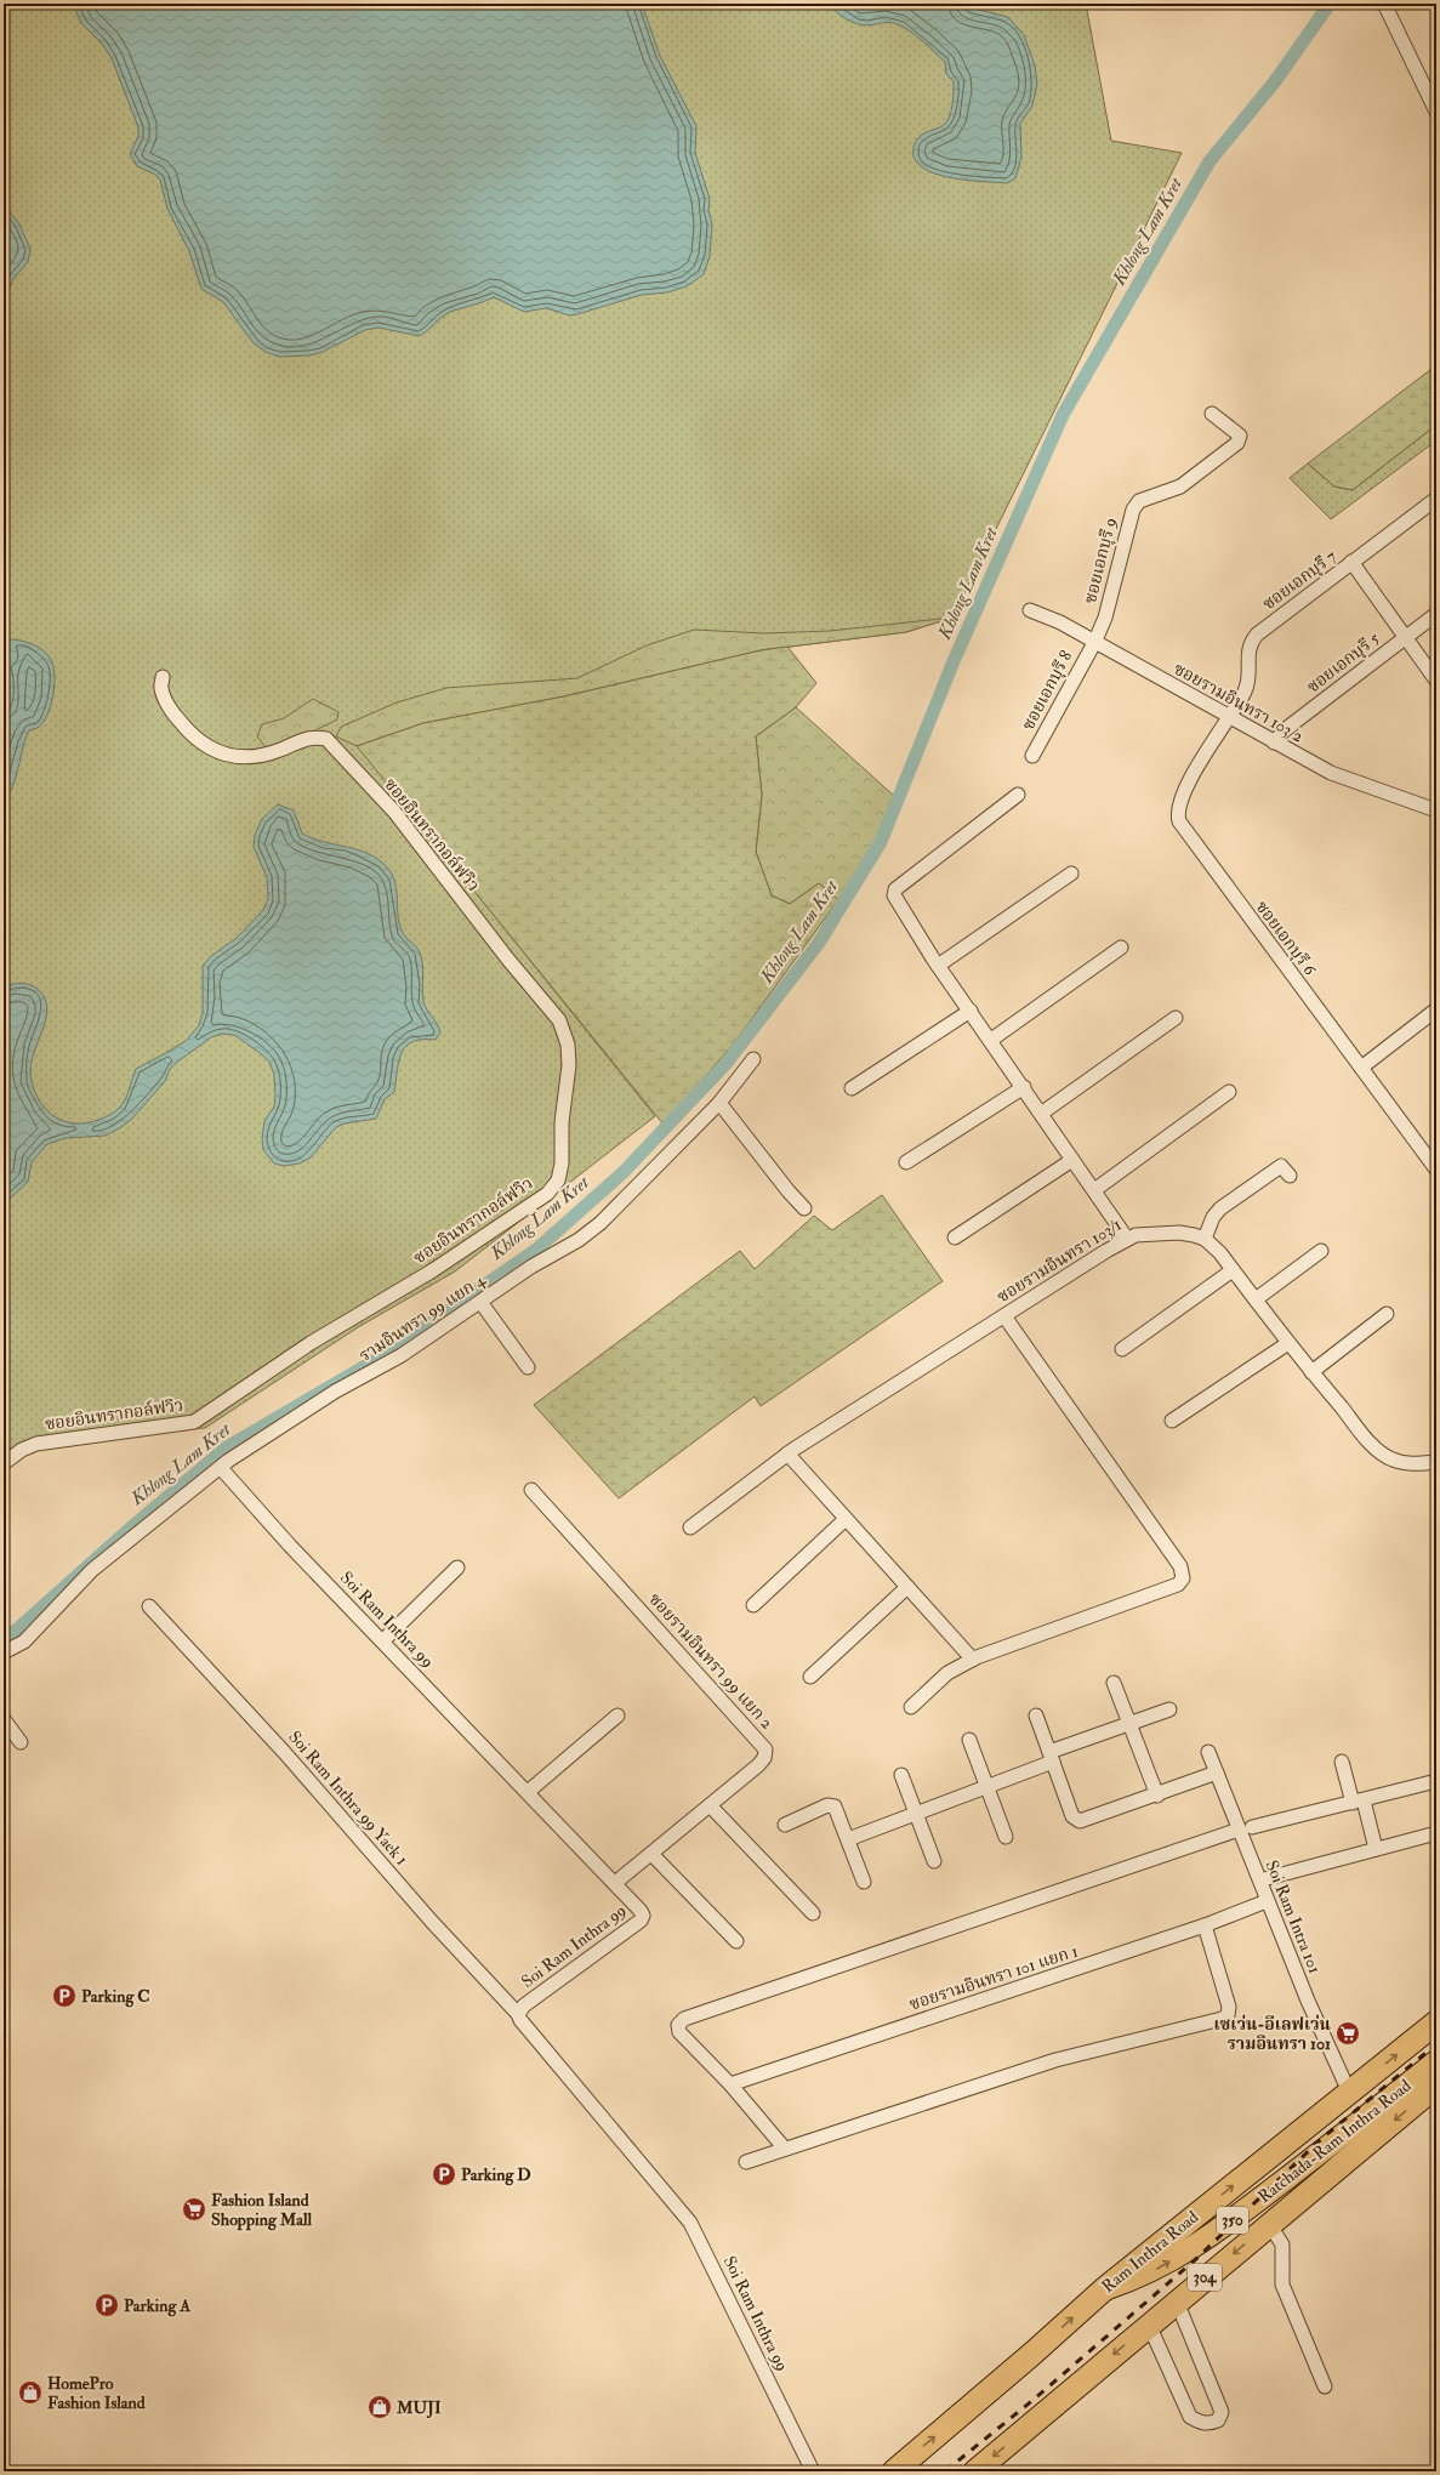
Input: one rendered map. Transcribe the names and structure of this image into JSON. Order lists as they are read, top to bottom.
{
  "streets": {
    "highway": ["Ram Inthra Road", "304"],
    "main road": ["Ratchada-Ram Inthra Road", "350"],
    "street": [
      "ซอยเอกบุรี 9",
      "ซอยเอกบุรี 7",
      "ซอยเอกบุรี 5",
      "ซอยเอกบุรี 8",
      "ซอยรามอินทรา 103/2",
      "ซอยอินทรากอล์ฟวิว",
      "ซอยเอกบุรี 6",
      "ซอยรามอินทรา 103/1",
      "รามอินทรา 99 แยก 4",
      "Soi Ram Inthra 99",
      "ซอยรามอินทรา 99 แยก 2",
      "Soi Ram Inthra 99 Yaek 1",
      "Soi Ram Intra 101",
      "ซอยรามอินทรา 101 แยก 1"
    ]
  },
  "crossings": [
    ["ซอยเอกบุรี 9", "ซอยเอกบุรี 8"],
    ["ซอยเอกบุรี 9", "ซอยรามอินทรา 103/2"],
    ["ซอยเอกบุรี 7", "ซอยรามอินทรา 103/2"],
    ["ซอยเอกบุรี 7", "ซอยเอกบุรี 6"],
    ["ซอยเอกบุรี 5", "ซอยรามอินทรา 103/2"],
    ["ซอยเอกบุรี 8", "ซอยรามอินทรา 103/2"],
    ["ซอยรามอินทรา 103/2", "ซอยเอกบุรี 6"],
    ["รามอินทรา 99 แยก 4", "Soi Ram Inthra 99"],
    ["Soi Ram Inthra 99", "ซอยรามอินทรา 99 แยก 2"],
    ["Soi Ram Inthra 99", "Soi Ram Inthra 99 Yaek 1"],
    ["Soi Ram Intra 101", "ซอยรามอินทรา 101 แยก 1"],
    ["Soi Ram Intra 101", "Ram Inthra Road"],
    ["Ratchada-Ram Inthra Road", "Ram Inthra Road"]
  ],
  "one_way": ["Ratchada-Ram Inthra Road"],
  "water": ["Khlong Lam Kret"],
  "places": {
    "parking": ["Parking C", "Parking D", "Parking A"],
    "supermarket": ["เซเว่น-อีเลฟเว่น รามอินทรา 101", "Fashion Island Shopping Mall"],
    "shop": ["HomePro Fashion Island", "MUJI"]
  }
}
